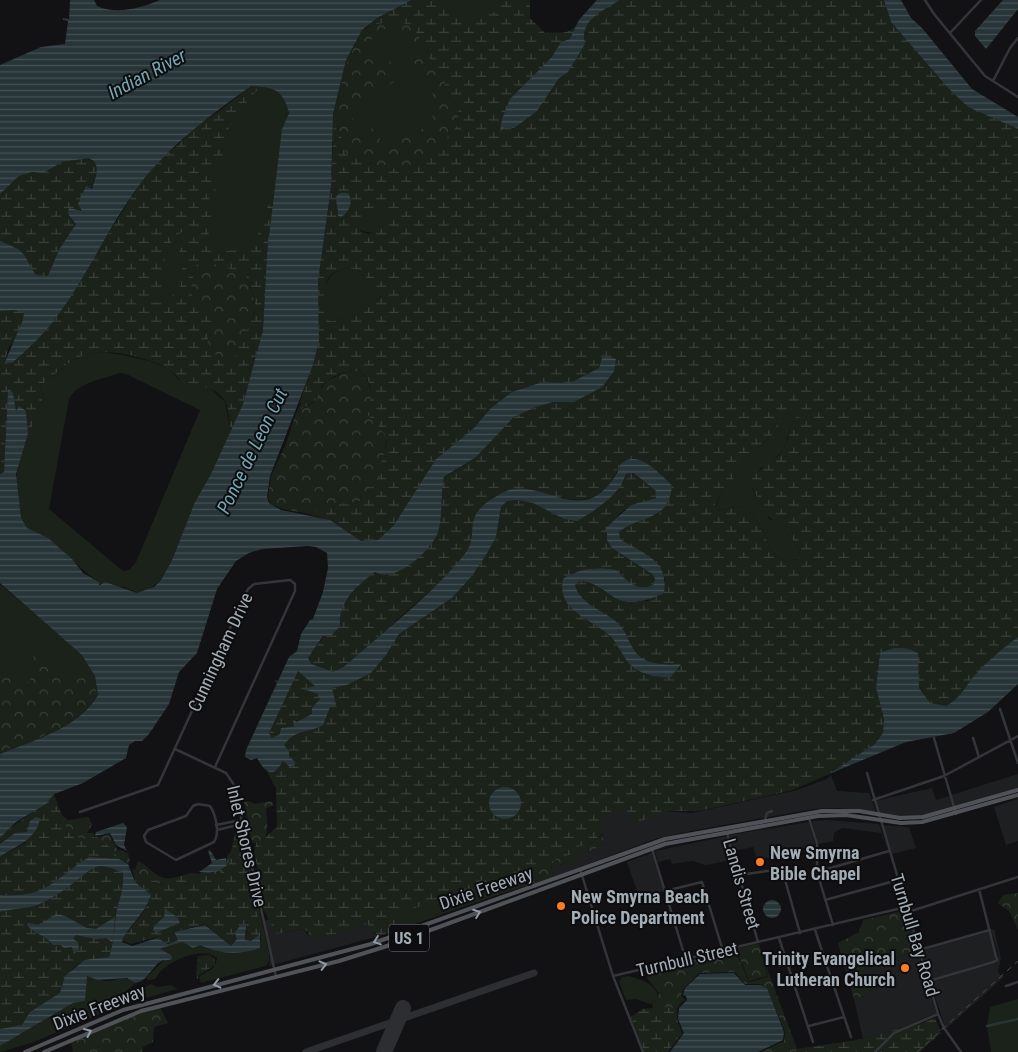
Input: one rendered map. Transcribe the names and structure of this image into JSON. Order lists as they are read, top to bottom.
{
  "streets": {
    "main road": ["Dixie Freeway", "US 1"],
    "street": [
      "Cunningham Drive",
      "Inlet Shores Drive",
      "Landis Street",
      "Turnbull Bay Road",
      "Turnbull Street"
    ]
  },
  "crossings": [
    ["Cunningham Drive", "Inlet Shores Drive"],
    ["Inlet Shores Drive", "Dixie Freeway"],
    ["Landis Street", "Dixie Freeway"],
    ["Landis Street", "Turnbull Street"],
    ["Dixie Freeway", "Turnbull Bay Road"],
    ["Dixie Freeway", "US 1"],
    ["Turnbull Bay Road", "US 1"],
    ["Turnbull Bay Road", "Turnbull Street"]
  ],
  "water": ["Indian River", "Ponce de Leon Cut"],
  "places": ["New Smyrna Bible Chapel", "New Smyrna Beach Police Department", "Trinity Evangelical Lutheran Church"]
}
